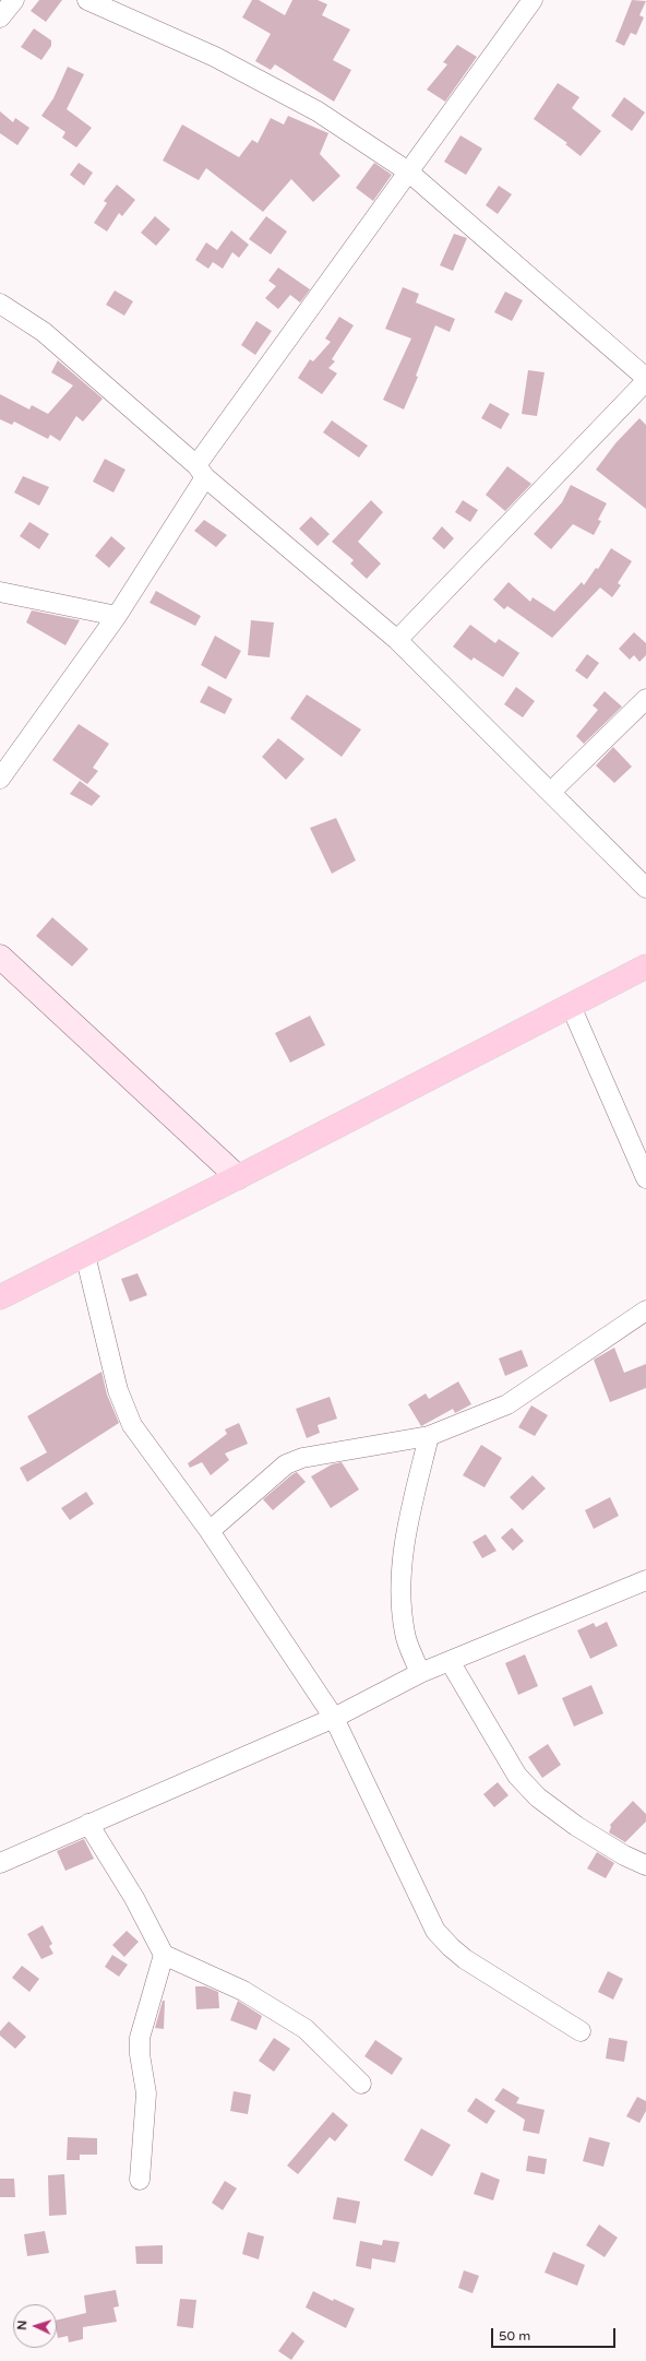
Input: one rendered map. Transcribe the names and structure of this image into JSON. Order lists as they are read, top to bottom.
{
  "scale_bar": "50 m",
  "north": "left"
}
